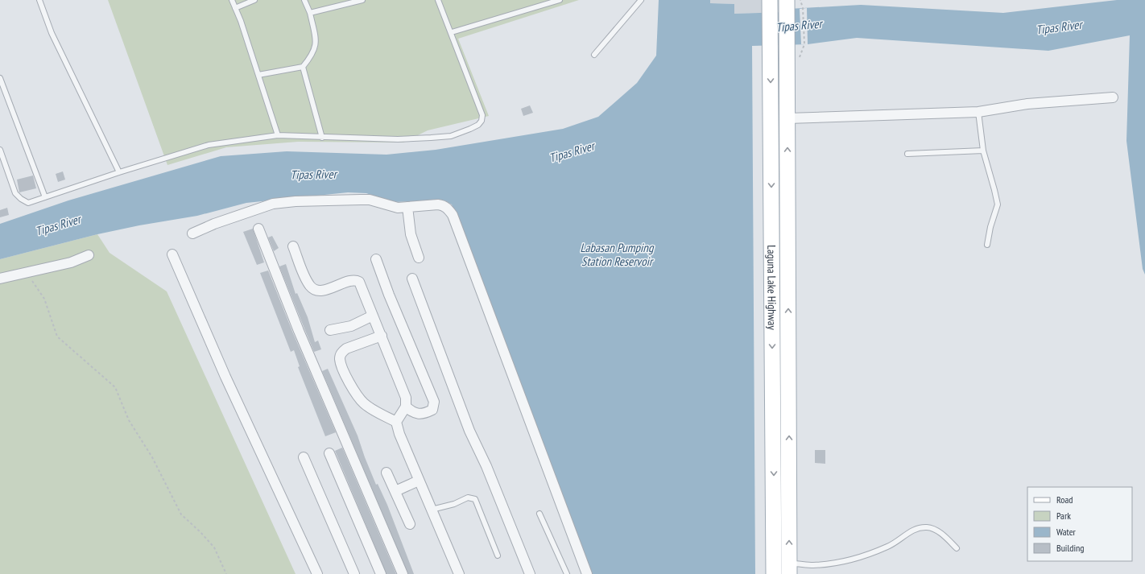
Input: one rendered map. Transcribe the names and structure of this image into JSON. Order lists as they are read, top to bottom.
{
  "streets": {
    "main road": ["Laguna Lake Highway"]
  },
  "water": ["Tipas River", "Labasan Pumping Station Reservoir"],
  "legend": [
    "Road",
    "Park",
    "Water",
    "Building"
  ]
}
